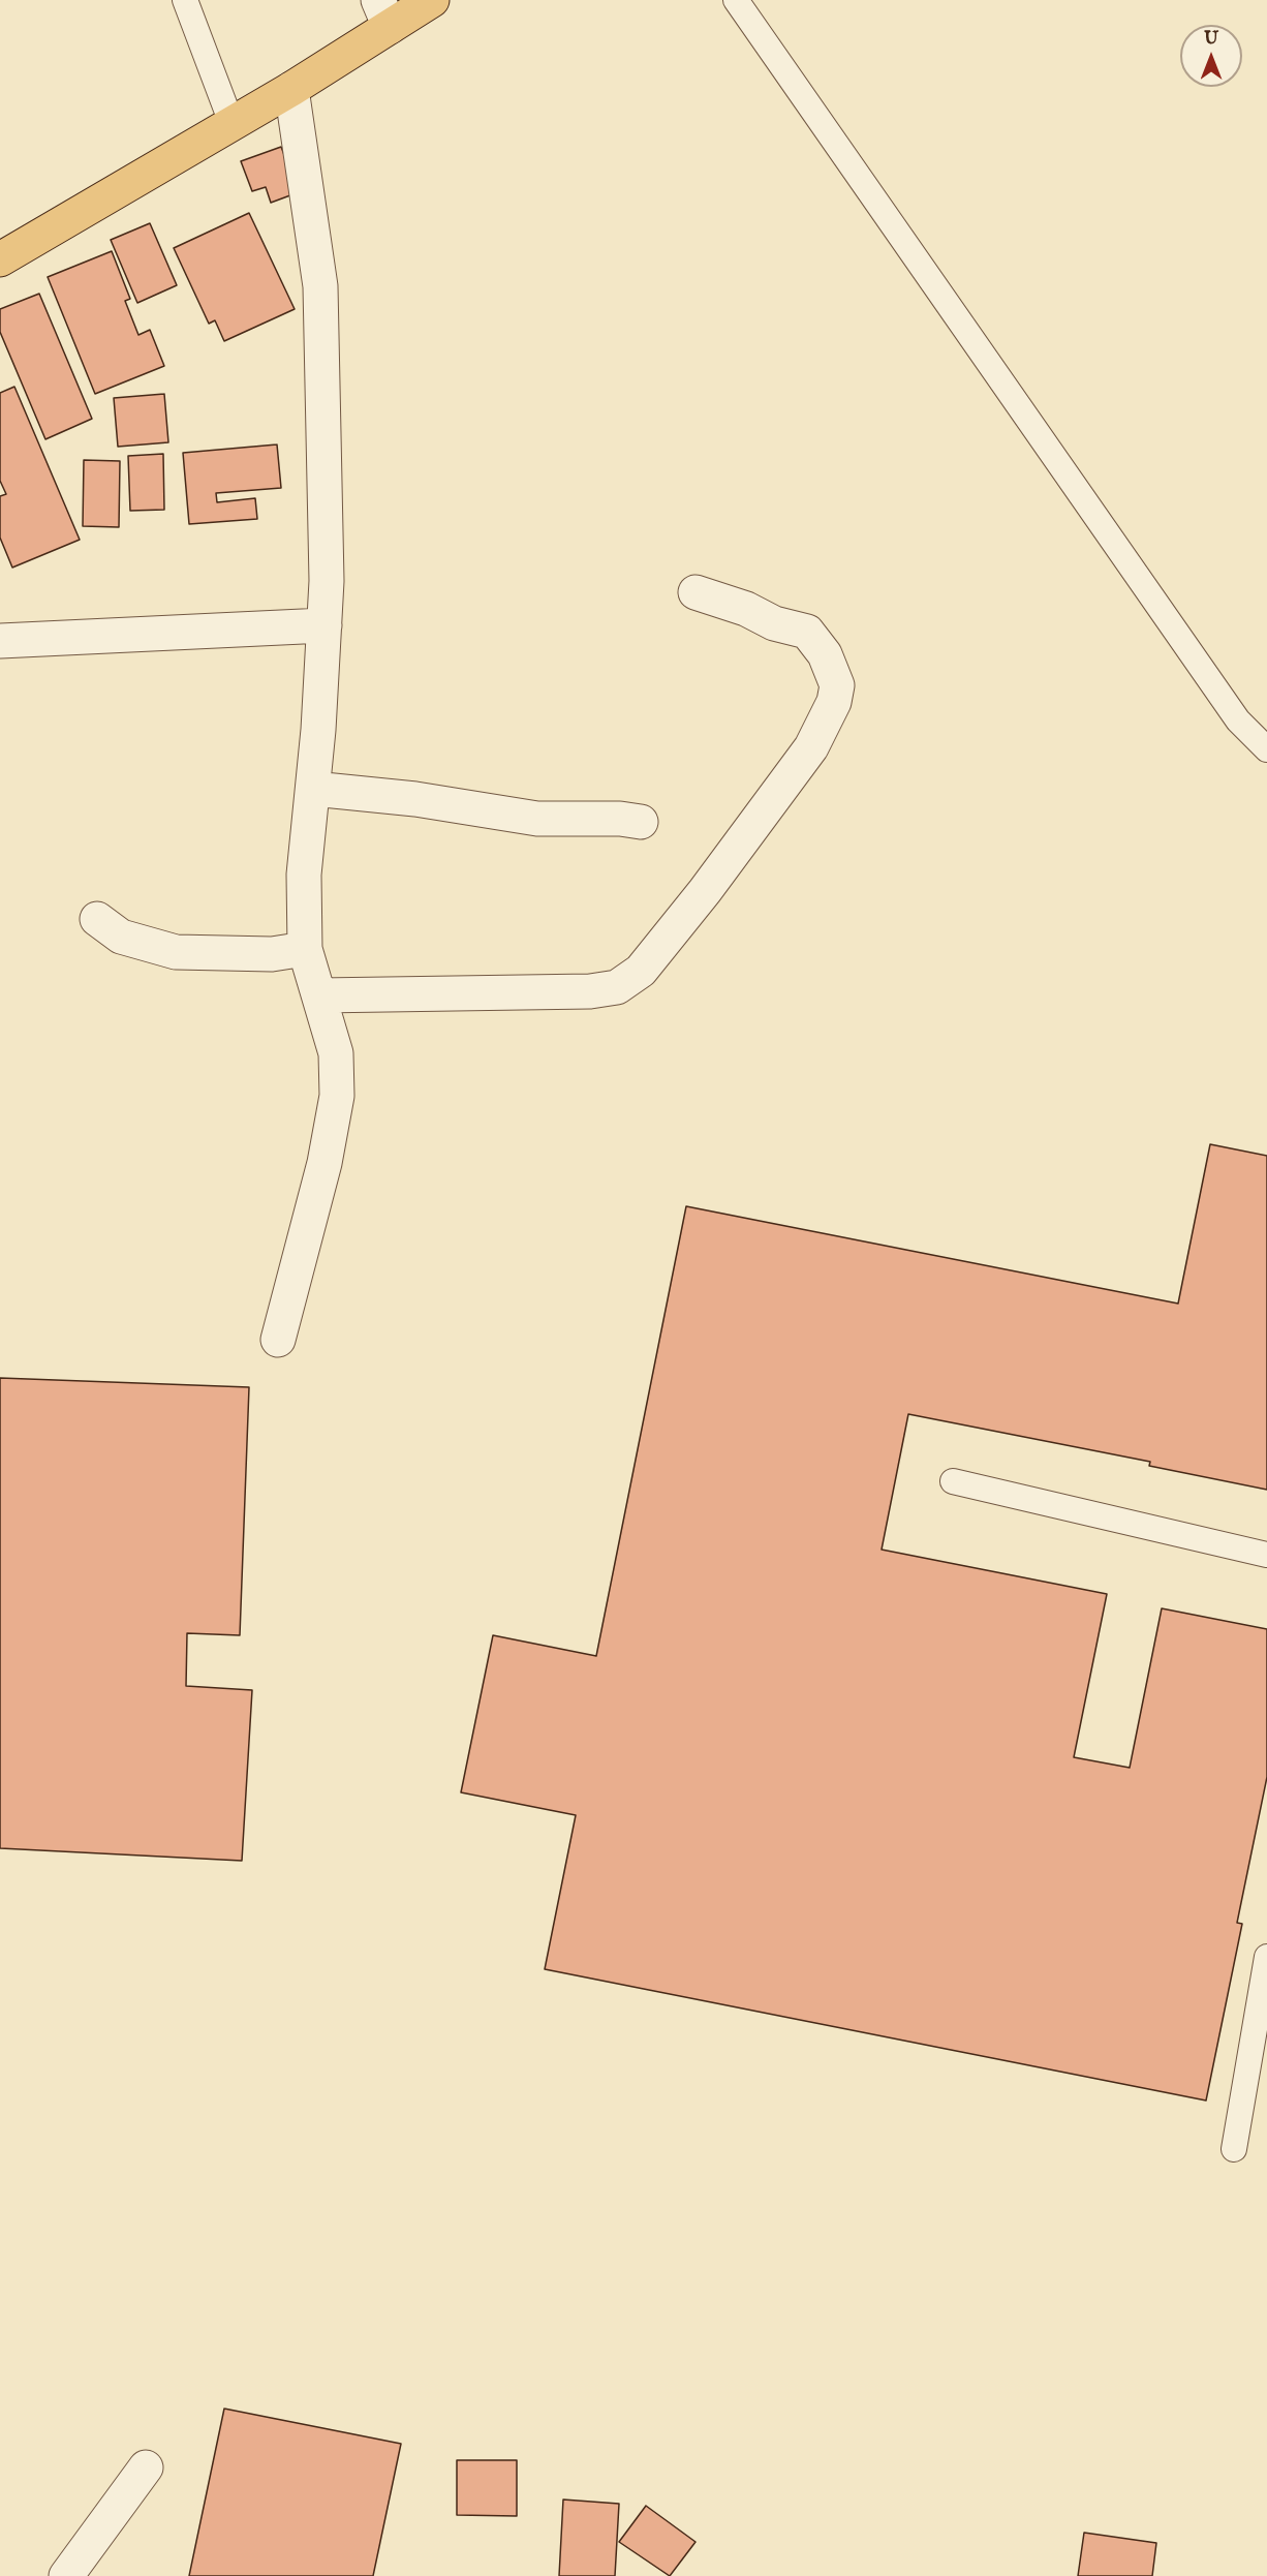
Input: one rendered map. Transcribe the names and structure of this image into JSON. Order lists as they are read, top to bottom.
{
  "north": "top"
}
